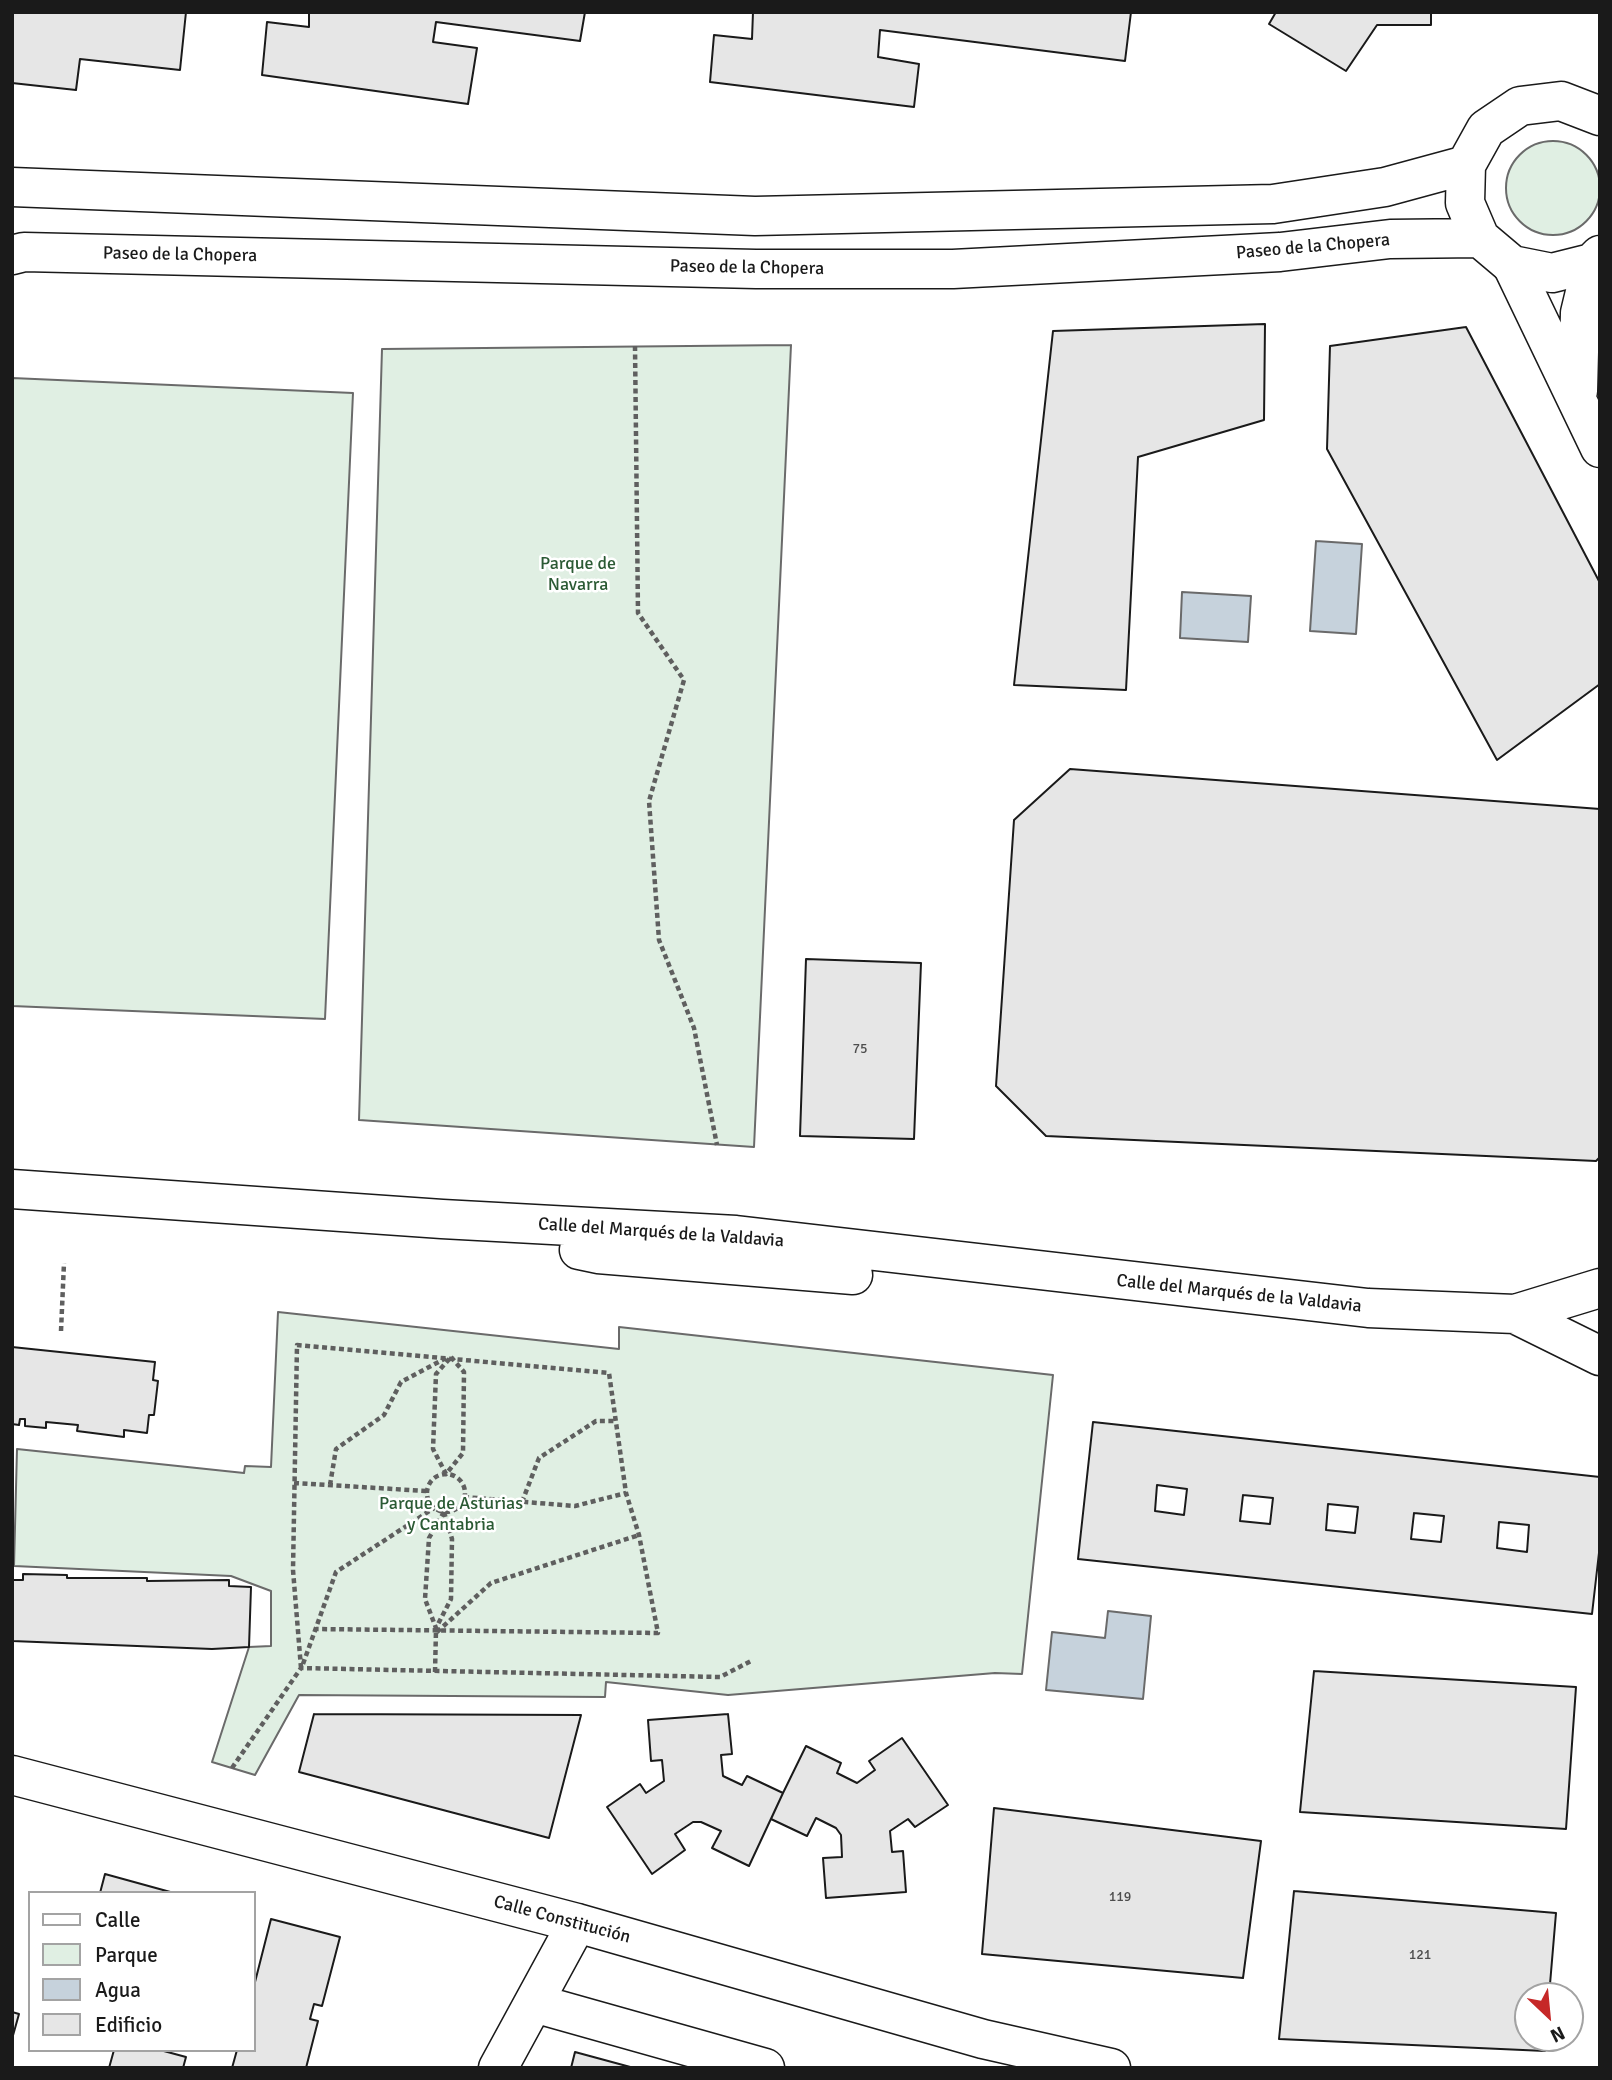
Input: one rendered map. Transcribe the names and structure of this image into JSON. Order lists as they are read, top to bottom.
{
  "streets": {
    "street": ["Paseo de la Chopera", "Calle del Marqués de la Valdavia", "Calle Constitución"]
  },
  "parks": ["Parque de Navarra", "Parque de Asturias y Cantabria"],
  "house_numbers": ["75", "119", "121"],
  "legend": [
    "Calle",
    "Parque",
    "Agua",
    "Edificio"
  ],
  "north": "bottom right"
}
